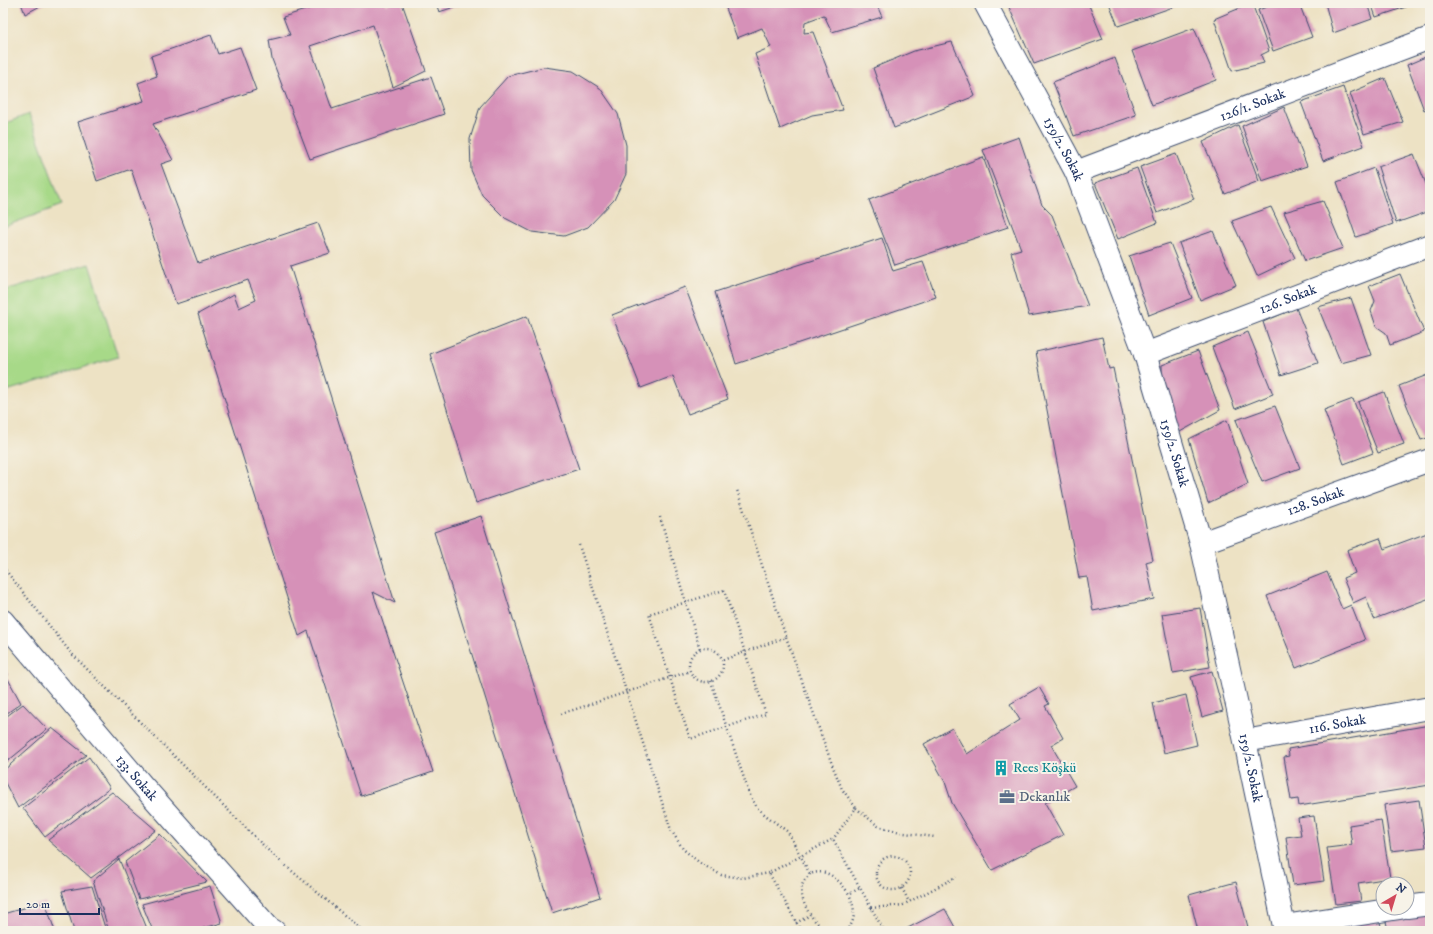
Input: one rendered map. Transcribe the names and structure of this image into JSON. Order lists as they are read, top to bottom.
{
  "streets": {
    "street": [
      "126/1. Sokak",
      "159/2. Sokak",
      "126. Sokak",
      "128. Sokak",
      "116. Sokak",
      "133. Sokak"
    ]
  },
  "crossings": [
    ["126/1. Sokak", "159/2. Sokak"],
    ["159/2. Sokak", "126. Sokak"],
    ["159/2. Sokak", "128. Sokak"],
    ["159/2. Sokak", "116. Sokak"]
  ],
  "places": {
    "building": ["Rees Köşkü"],
    "office": ["Dekanlık"]
  },
  "scale_bar": "20 m",
  "north": "top right"
}
